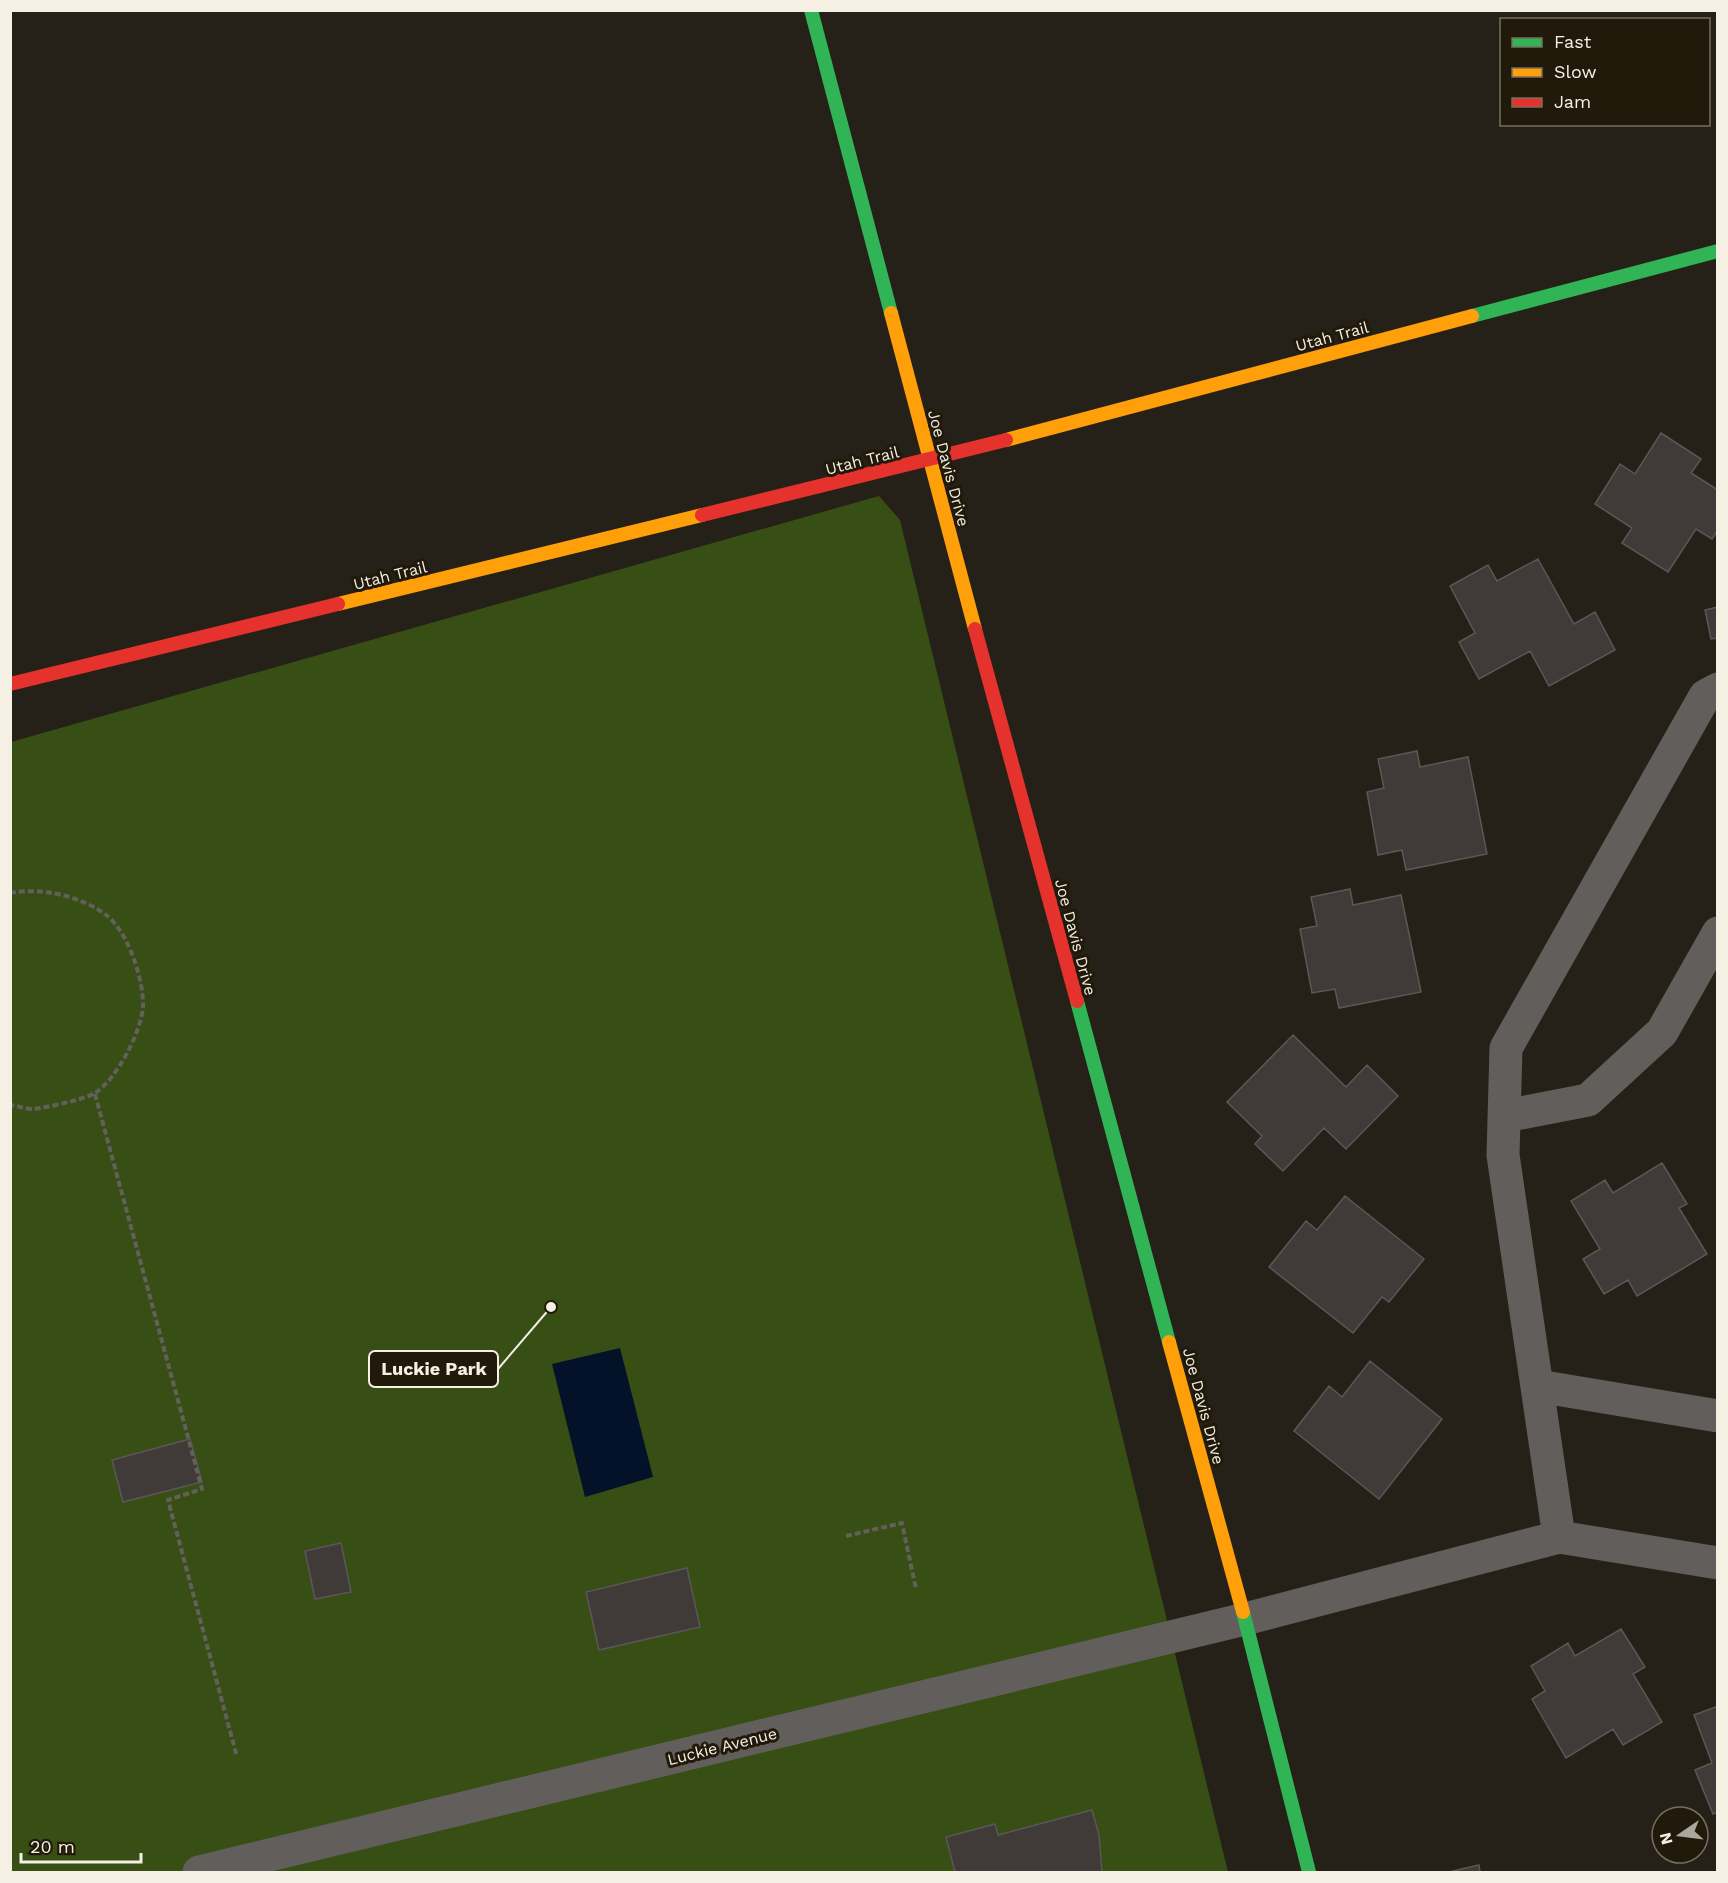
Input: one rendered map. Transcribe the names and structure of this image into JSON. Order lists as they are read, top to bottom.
{
  "streets": {
    "street": ["Utah Trail", "Joe Davis Drive", "Luckie Avenue"]
  },
  "crossings": [
    ["Utah Trail", "Joe Davis Drive"],
    ["Joe Davis Drive", "Luckie Avenue"]
  ],
  "places": ["Luckie Park"],
  "legend": ["Fast", "Slow", "Jam"],
  "scale_bar": "20 m",
  "north": "left"
}
